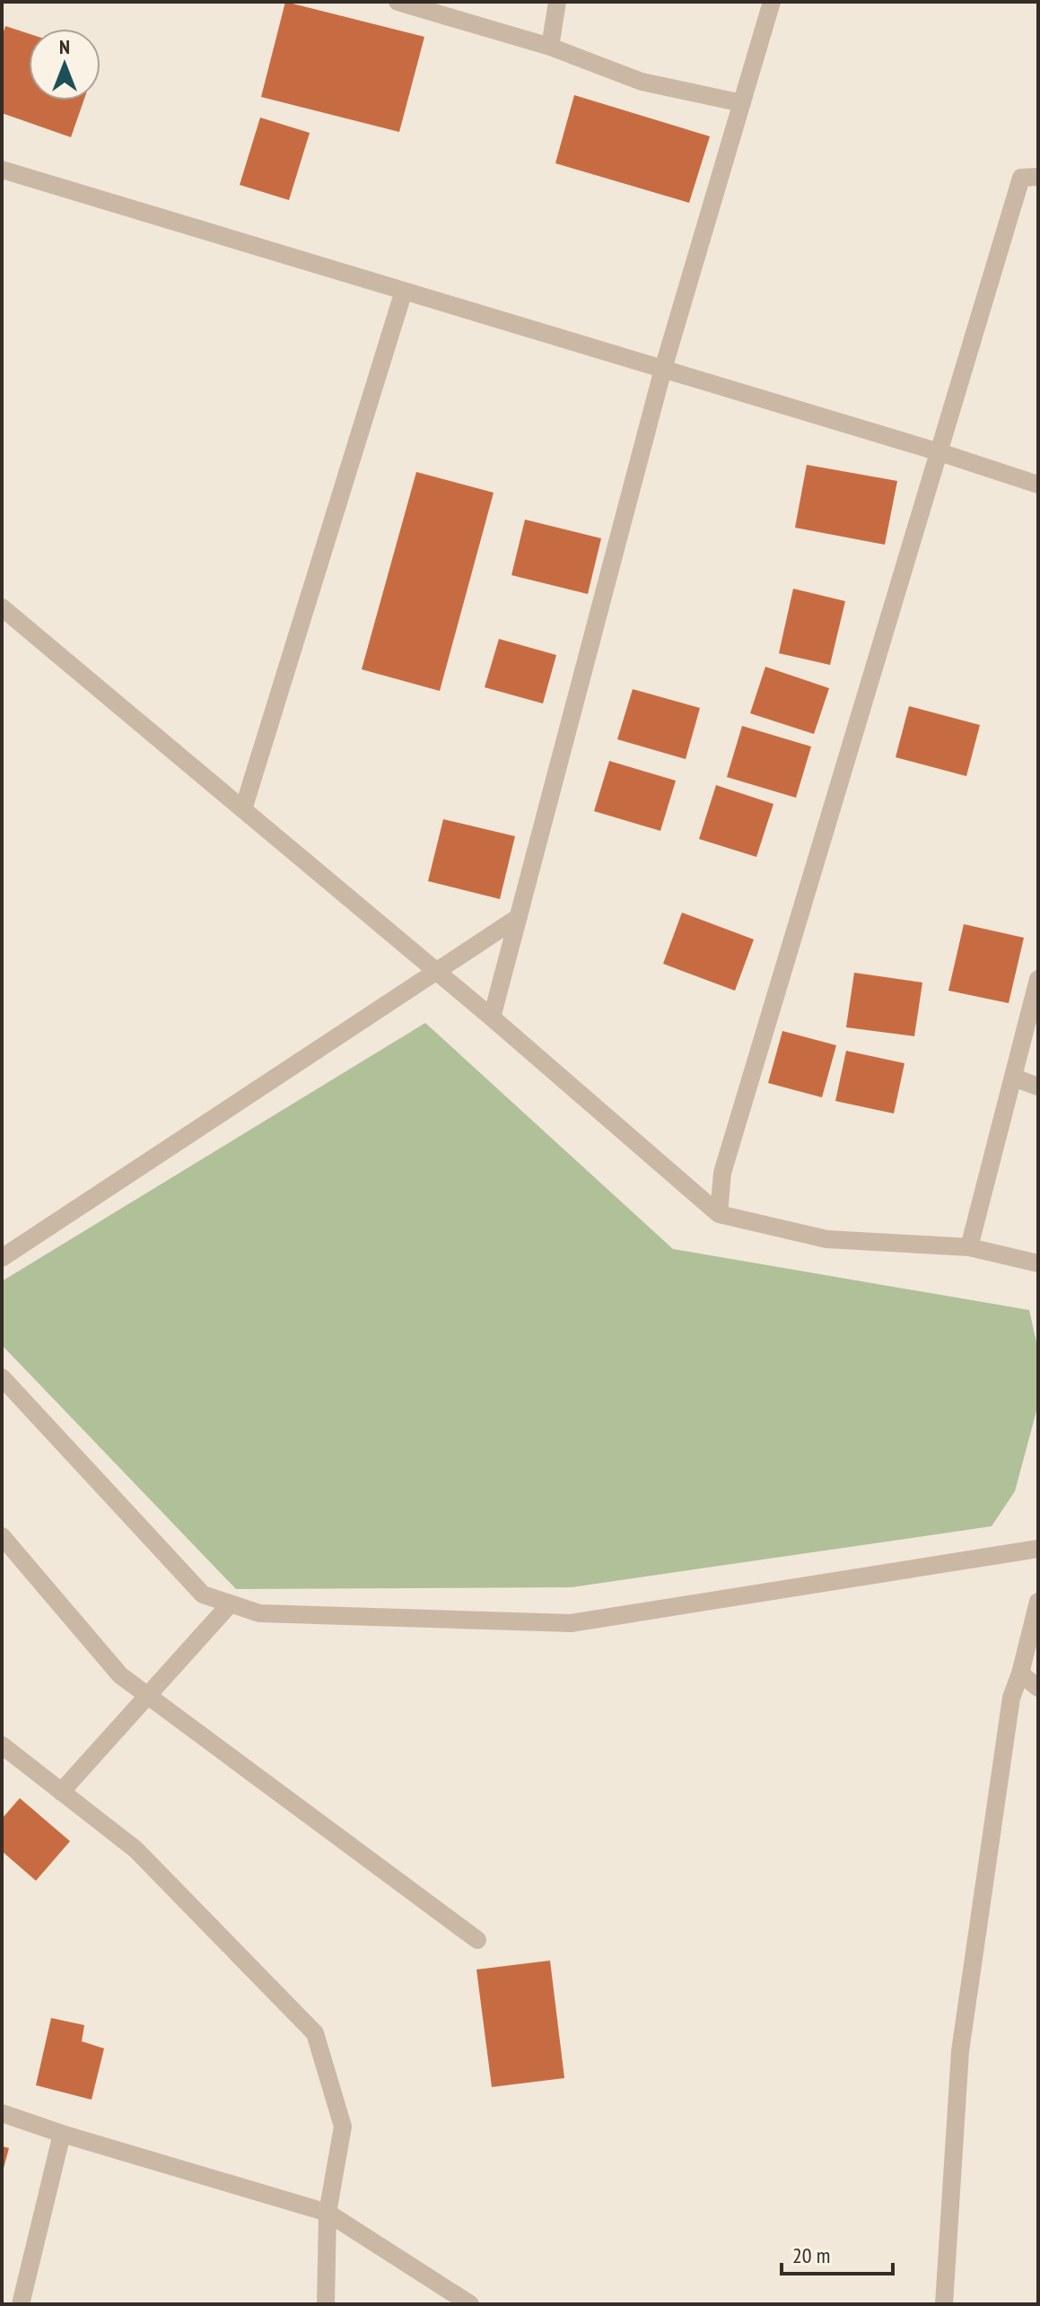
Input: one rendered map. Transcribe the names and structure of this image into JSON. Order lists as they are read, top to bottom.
{
  "scale_bar": "20 m",
  "north": "top"
}
